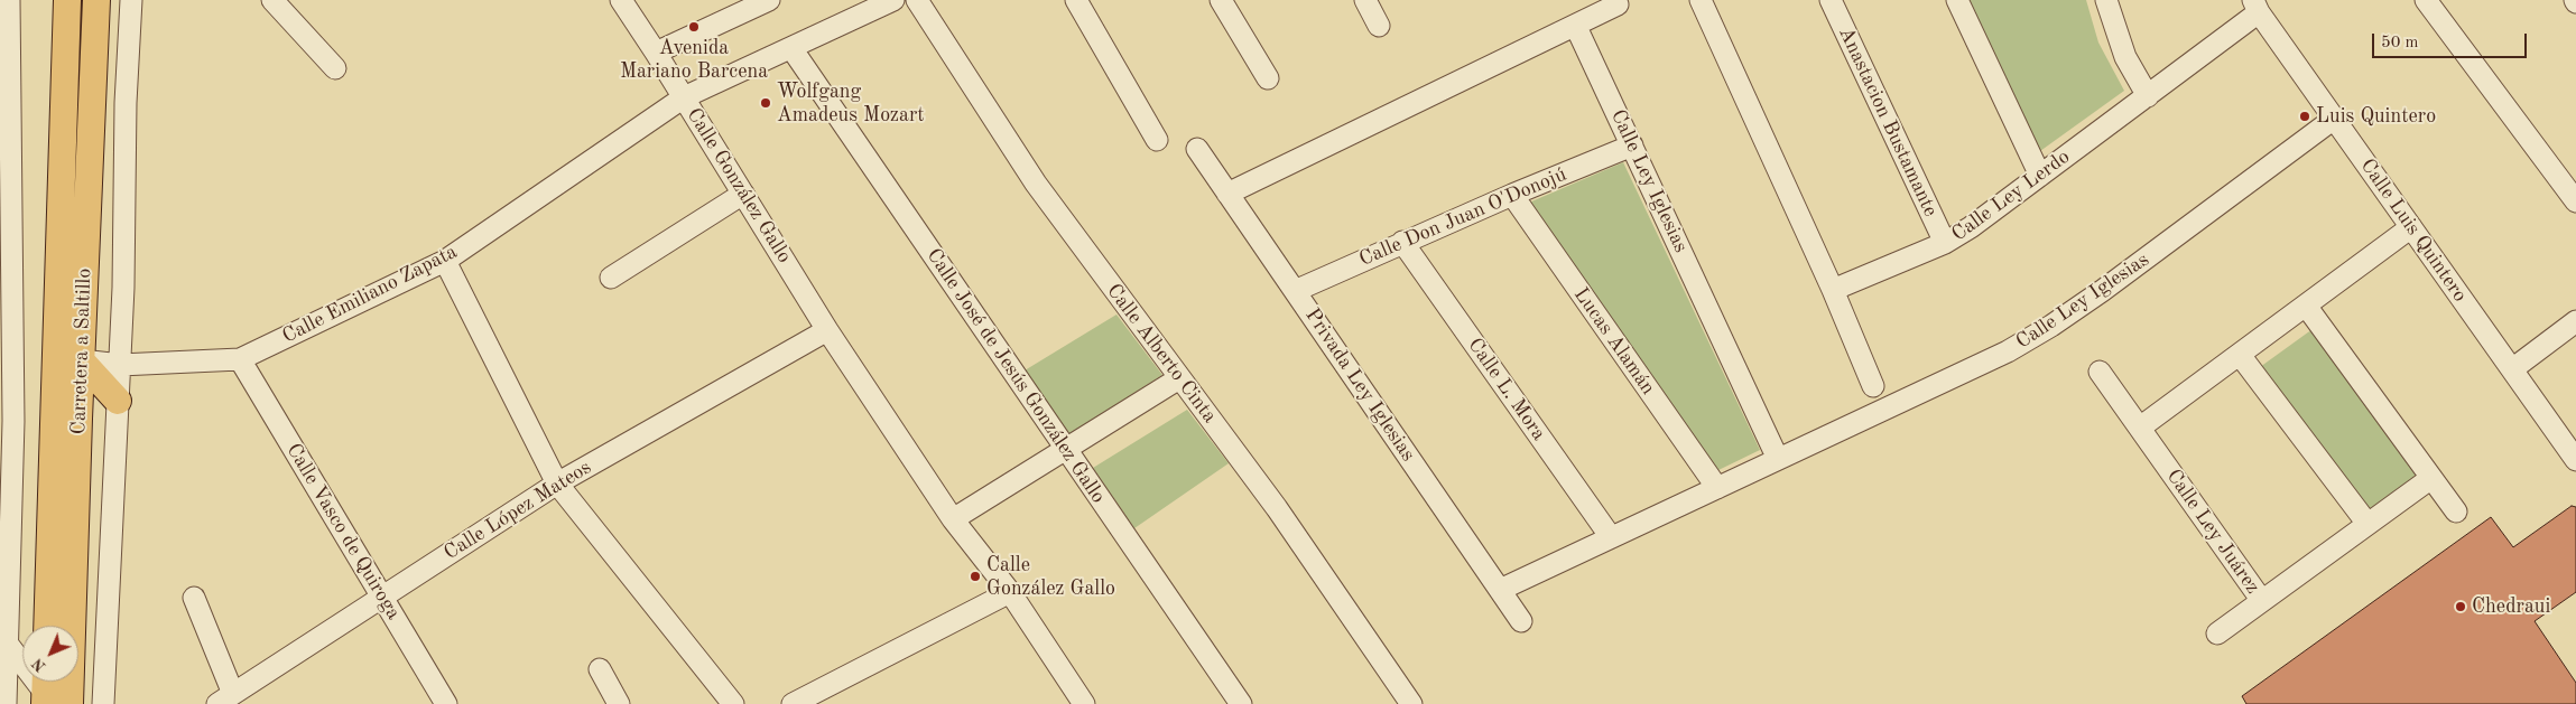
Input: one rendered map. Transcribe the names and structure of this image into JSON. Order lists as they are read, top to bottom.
{
  "streets": {
    "main road": ["Carretera a Saltillo"],
    "street": [
      "Anastacion Bustamante",
      "Calle Ley Iglesias",
      "Calle González Gallo",
      "Calle Ley Lerdo",
      "Calle Don Juan O'Donojú",
      "Calle Luis Quintero",
      "Calle Emiliano Zapata",
      "Lucas Alamán",
      "Calle Alberto Cinta",
      "Calle José de Jesús González Gallo",
      "Privada Ley Iglesias",
      "Calle L. Mora",
      "Calle López Mateos",
      "Calle Vasco de Quiroga",
      "Calle Ley Juárez"
    ]
  },
  "crossings": [
    ["Anastacion Bustamante", "Calle Ley Lerdo"],
    ["Calle Ley Iglesias", "Calle Don Juan O'Donojú"],
    ["Calle Ley Iglesias", "Calle Luis Quintero"],
    ["Calle Ley Iglesias", "Lucas Alamán"],
    ["Calle Ley Iglesias", "Privada Ley Iglesias"],
    ["Calle Ley Iglesias", "Calle L. Mora"],
    ["Calle González Gallo", "Calle Emiliano Zapata"],
    ["Calle González Gallo", "Calle López Mateos"],
    ["Calle Ley Lerdo", "Calle Luis Quintero"],
    ["Calle Don Juan O'Donojú", "Lucas Alamán"],
    ["Calle Don Juan O'Donojú", "Privada Ley Iglesias"],
    ["Calle Don Juan O'Donojú", "Calle L. Mora"],
    ["Calle Emiliano Zapata", "Carretera a Saltillo"],
    ["Calle Emiliano Zapata", "Calle José de Jesús González Gallo"],
    ["Calle Emiliano Zapata", "Calle Vasco de Quiroga"],
    ["Calle López Mateos", "Calle Vasco de Quiroga"]
  ],
  "places": [
    "Avenida Mariano Barcena",
    "Wolfgang Amadeus Mozart",
    "Luis Quintero",
    "Calle González Gallo",
    "Chedraui"
  ],
  "scale_bar": "50 m",
  "north": "bottom left"
}
